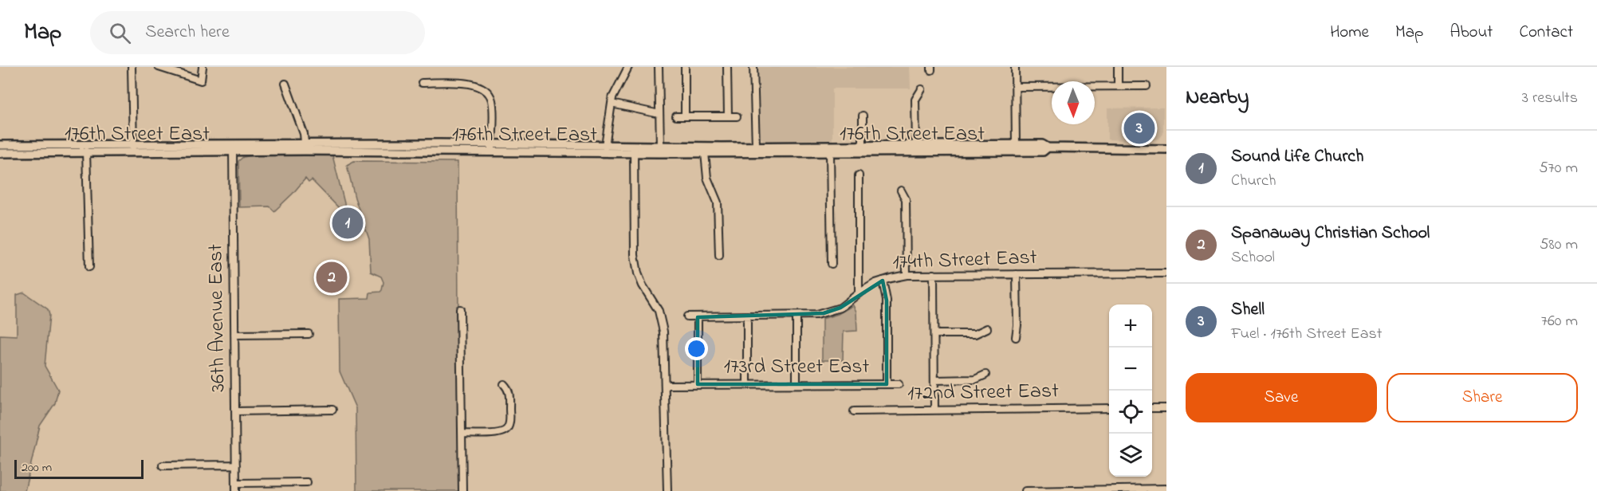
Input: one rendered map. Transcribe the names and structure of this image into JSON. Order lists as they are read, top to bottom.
{
  "streets": {
    "main road": ["176th Street East"],
    "street": [
      "174th Street East",
      "36th Avenue East",
      "173rd Street East",
      "172nd Street East"
    ]
  },
  "crossings": [
    ["176th Street East", "36th Avenue East"]
  ],
  "scale_bar": "200 m",
  "north": "bottom",
  "page": {
    "header": "Map",
    "search": "Search here",
    "nav": [
      "Home",
      "Map",
      "About",
      "Contact"
    ],
    "heading": ["Nearby", "3 results"],
    "pins": ["3", "1", "2"],
    "list": [
      {
        "mark": "1",
        "name": "Sound Life Church",
        "note": "Church",
        "value": "570 m"
      },
      {
        "mark": "2",
        "name": "Spanaway Christian School",
        "note": "School",
        "value": "580 m"
      },
      {
        "mark": "3",
        "name": "Shell",
        "note": "Fuel · 176th Street East",
        "value": "760 m"
      }
    ],
    "map_buttons": ["+", "−"],
    "buttons": ["Save", "Share"],
    "scale": "200 m"
  }
}
